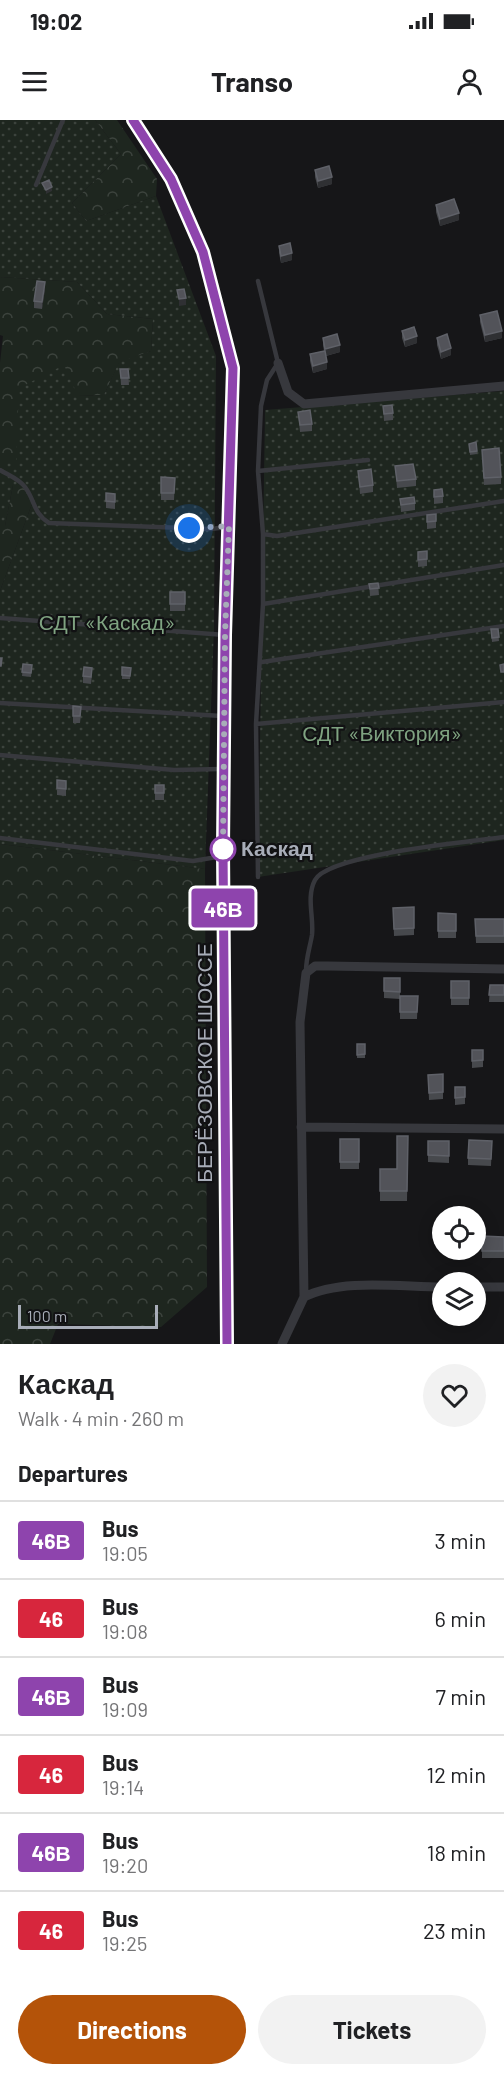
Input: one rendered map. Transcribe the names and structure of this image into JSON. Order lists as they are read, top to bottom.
{
  "streets": {
    "street": ["БЕРЁЗОВСКОЕ ШОССЕ"]
  },
  "parks": ["СДТ «Каскад»", "СДТ «Виктория»"],
  "places": ["Каскад"],
  "lines": ["bus line 46В"],
  "scale_bar": "100 m",
  "page": {
    "status": "19:02",
    "header": "Transo",
    "on_map": "46В",
    "scale": "100 m",
    "heading": [
      ["Каскад", "Walk · 4 min · 260 m"],
      "Departures"
    ],
    "list": [
      {
        "mark": "46В",
        "name": "Bus",
        "note": "19:05",
        "value": "3 min"
      },
      {
        "mark": "46",
        "name": "Bus",
        "note": "19:08",
        "value": "6 min"
      },
      {
        "mark": "46В",
        "name": "Bus",
        "note": "19:09",
        "value": "7 min"
      },
      {
        "mark": "46",
        "name": "Bus",
        "note": "19:14",
        "value": "12 min"
      },
      {
        "mark": "46В",
        "name": "Bus",
        "note": "19:20",
        "value": "18 min"
      },
      {
        "mark": "46",
        "name": "Bus",
        "note": "19:25",
        "value": "23 min"
      }
    ],
    "buttons": ["Directions", "Tickets"]
  }
}
